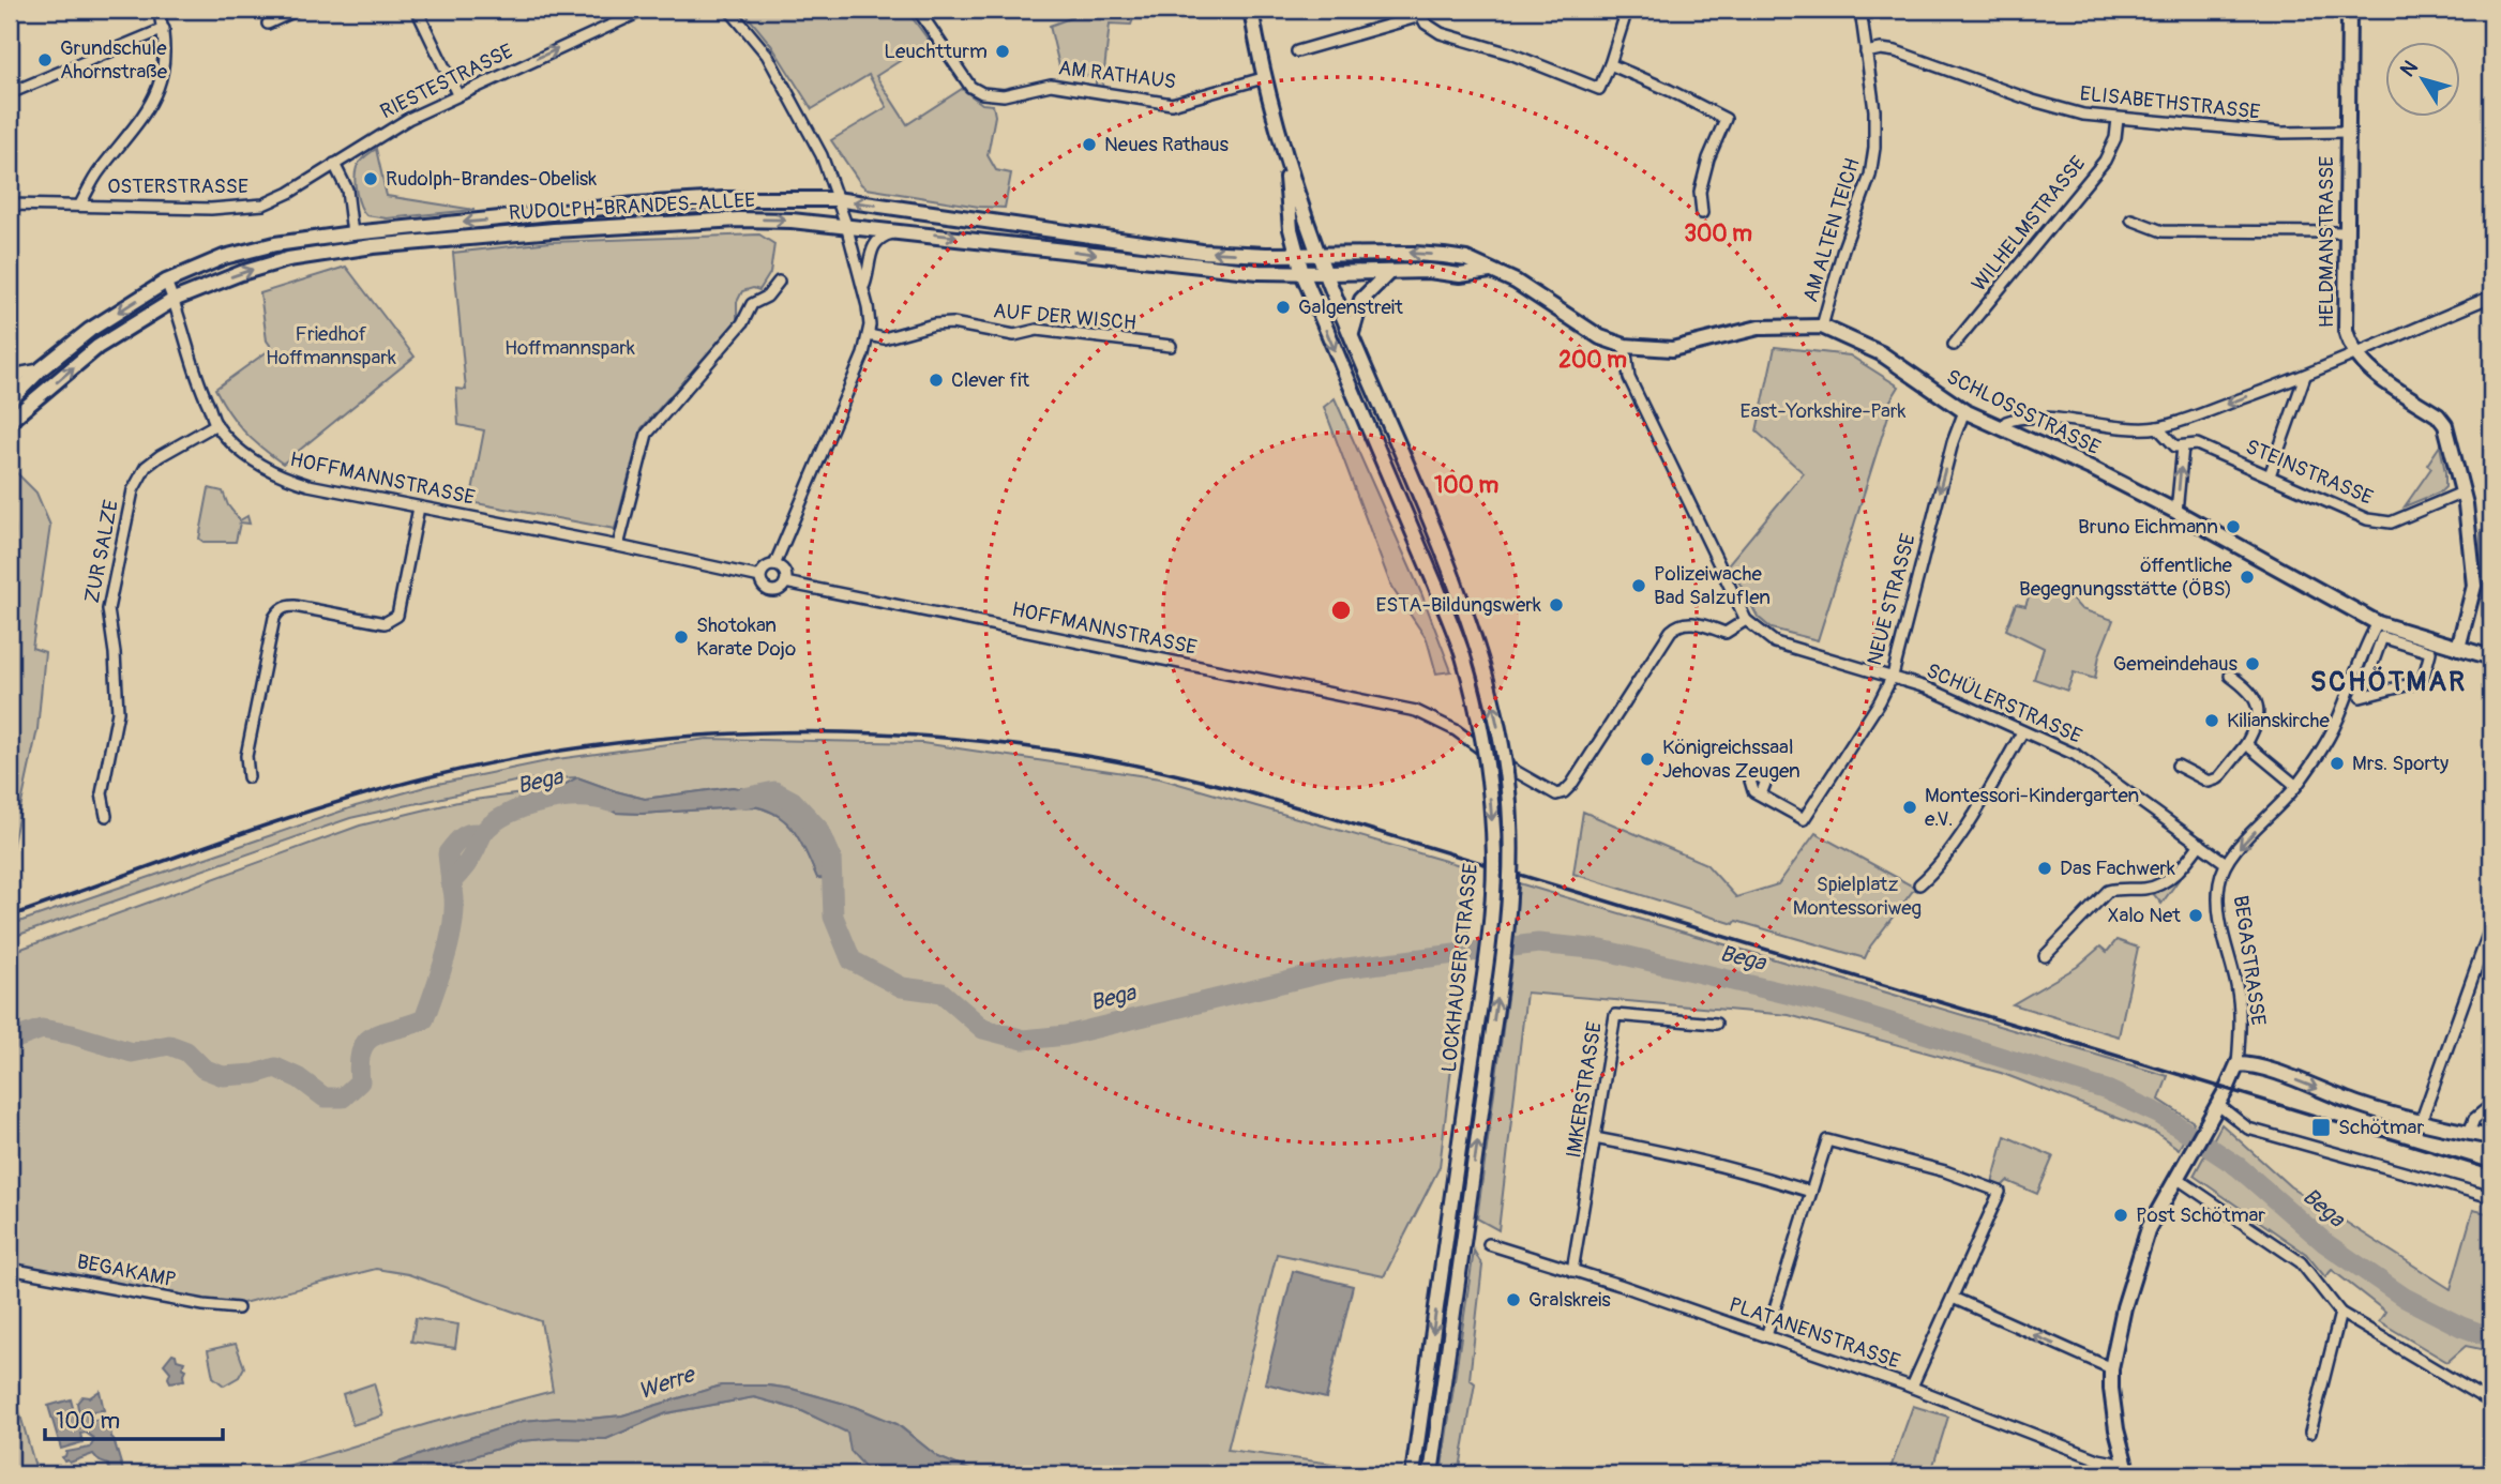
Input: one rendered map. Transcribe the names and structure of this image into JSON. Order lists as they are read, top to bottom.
{
  "streets": {
    "main road": [
      "RUDOLPH-BRANDES-ALLEE",
      "HELDMANSTRASSE",
      "SCHLOSSSTRASSE",
      "BEGASTRASSE",
      "LOCKHAUSER STRASSE"
    ],
    "street": [
      "AM RATHAUS",
      "RIESTESTRASSE",
      "ELISABETHSTRASSE",
      "OSTERSTRASSE",
      "WILHELMSTRASSE",
      "AM ALTEN TEICH",
      "AUF DER WISCH",
      "STEINSTRASSE",
      "HOFFMANNSTRASSE",
      "ZUR SALZE",
      "NEUE STRASSE",
      "SCHÜLERSTRASSE",
      "IMKERSTRASSE",
      "BEGAKAMP",
      "PLATANENSTRASSE"
    ]
  },
  "crossings": [
    ["RIESTESTRASSE", "OSTERSTRASSE"],
    ["ELISABETHSTRASSE", "WILHELMSTRASSE"],
    ["ELISABETHSTRASSE", "AM ALTEN TEICH"],
    ["ELISABETHSTRASSE", "HELDMANSTRASSE"],
    ["RUDOLPH-BRANDES-ALLEE", "SCHLOSSSTRASSE"],
    ["RUDOLPH-BRANDES-ALLEE", "HOFFMANNSTRASSE"],
    ["RUDOLPH-BRANDES-ALLEE", "LOCKHAUSER STRASSE"],
    ["AM ALTEN TEICH", "SCHLOSSSTRASSE"],
    ["HELDMANSTRASSE", "SCHLOSSSTRASSE"],
    ["HELDMANSTRASSE", "STEINSTRASSE"],
    ["SCHLOSSSTRASSE", "NEUE STRASSE"],
    ["SCHLOSSSTRASSE", "SCHÜLERSTRASSE"],
    ["SCHLOSSSTRASSE", "LOCKHAUSER STRASSE"],
    ["HOFFMANNSTRASSE", "ZUR SALZE"],
    ["HOFFMANNSTRASSE", "SCHÜLERSTRASSE"],
    ["NEUE STRASSE", "SCHÜLERSTRASSE"],
    ["SCHÜLERSTRASSE", "BEGASTRASSE"],
    ["BEGASTRASSE", "PLATANENSTRASSE"],
    ["IMKERSTRASSE", "PLATANENSTRASSE"]
  ],
  "one_way": ["RIESTESTRASSE", "NEUE STRASSE"],
  "districts": ["SCHÖTMAR"],
  "water": ["Bega", "Werre"],
  "parks": [
    "Friedhof Hoffmannspark",
    "Hoffmannspark",
    "East-Yorkshire-Park",
    "Spielplatz Montessoriweg"
  ],
  "places": {
    "other": [
      "Leuchtturm",
      "Grundschule Ahornstraße",
      "Neues Rathaus",
      "Rudolph-Brandes-Obelisk",
      "Galgenstreit",
      "Clever fit",
      "Bruno Eichmann",
      "öffentliche Begegnungsstätte (ÖBS)",
      "Polizeiwache Bad Salzuflen",
      "ESTA-Bildungswerk",
      "Shotokan Karate Dojo",
      "Gemeindehaus",
      "Kilianskirche",
      "Königreichssaal Jehovas Zeugen",
      "Mrs. Sporty",
      "Montessori-Kindergarten e.V.",
      "Das Fachwerk",
      "Xalo Net",
      "Post Schötmar",
      "Gralskreis"
    ],
    "transit": ["Schötmar"]
  },
  "scale_bar": "100 m",
  "north": "top left",
  "rings": ["300 m", "200 m", "100 m"]
}
